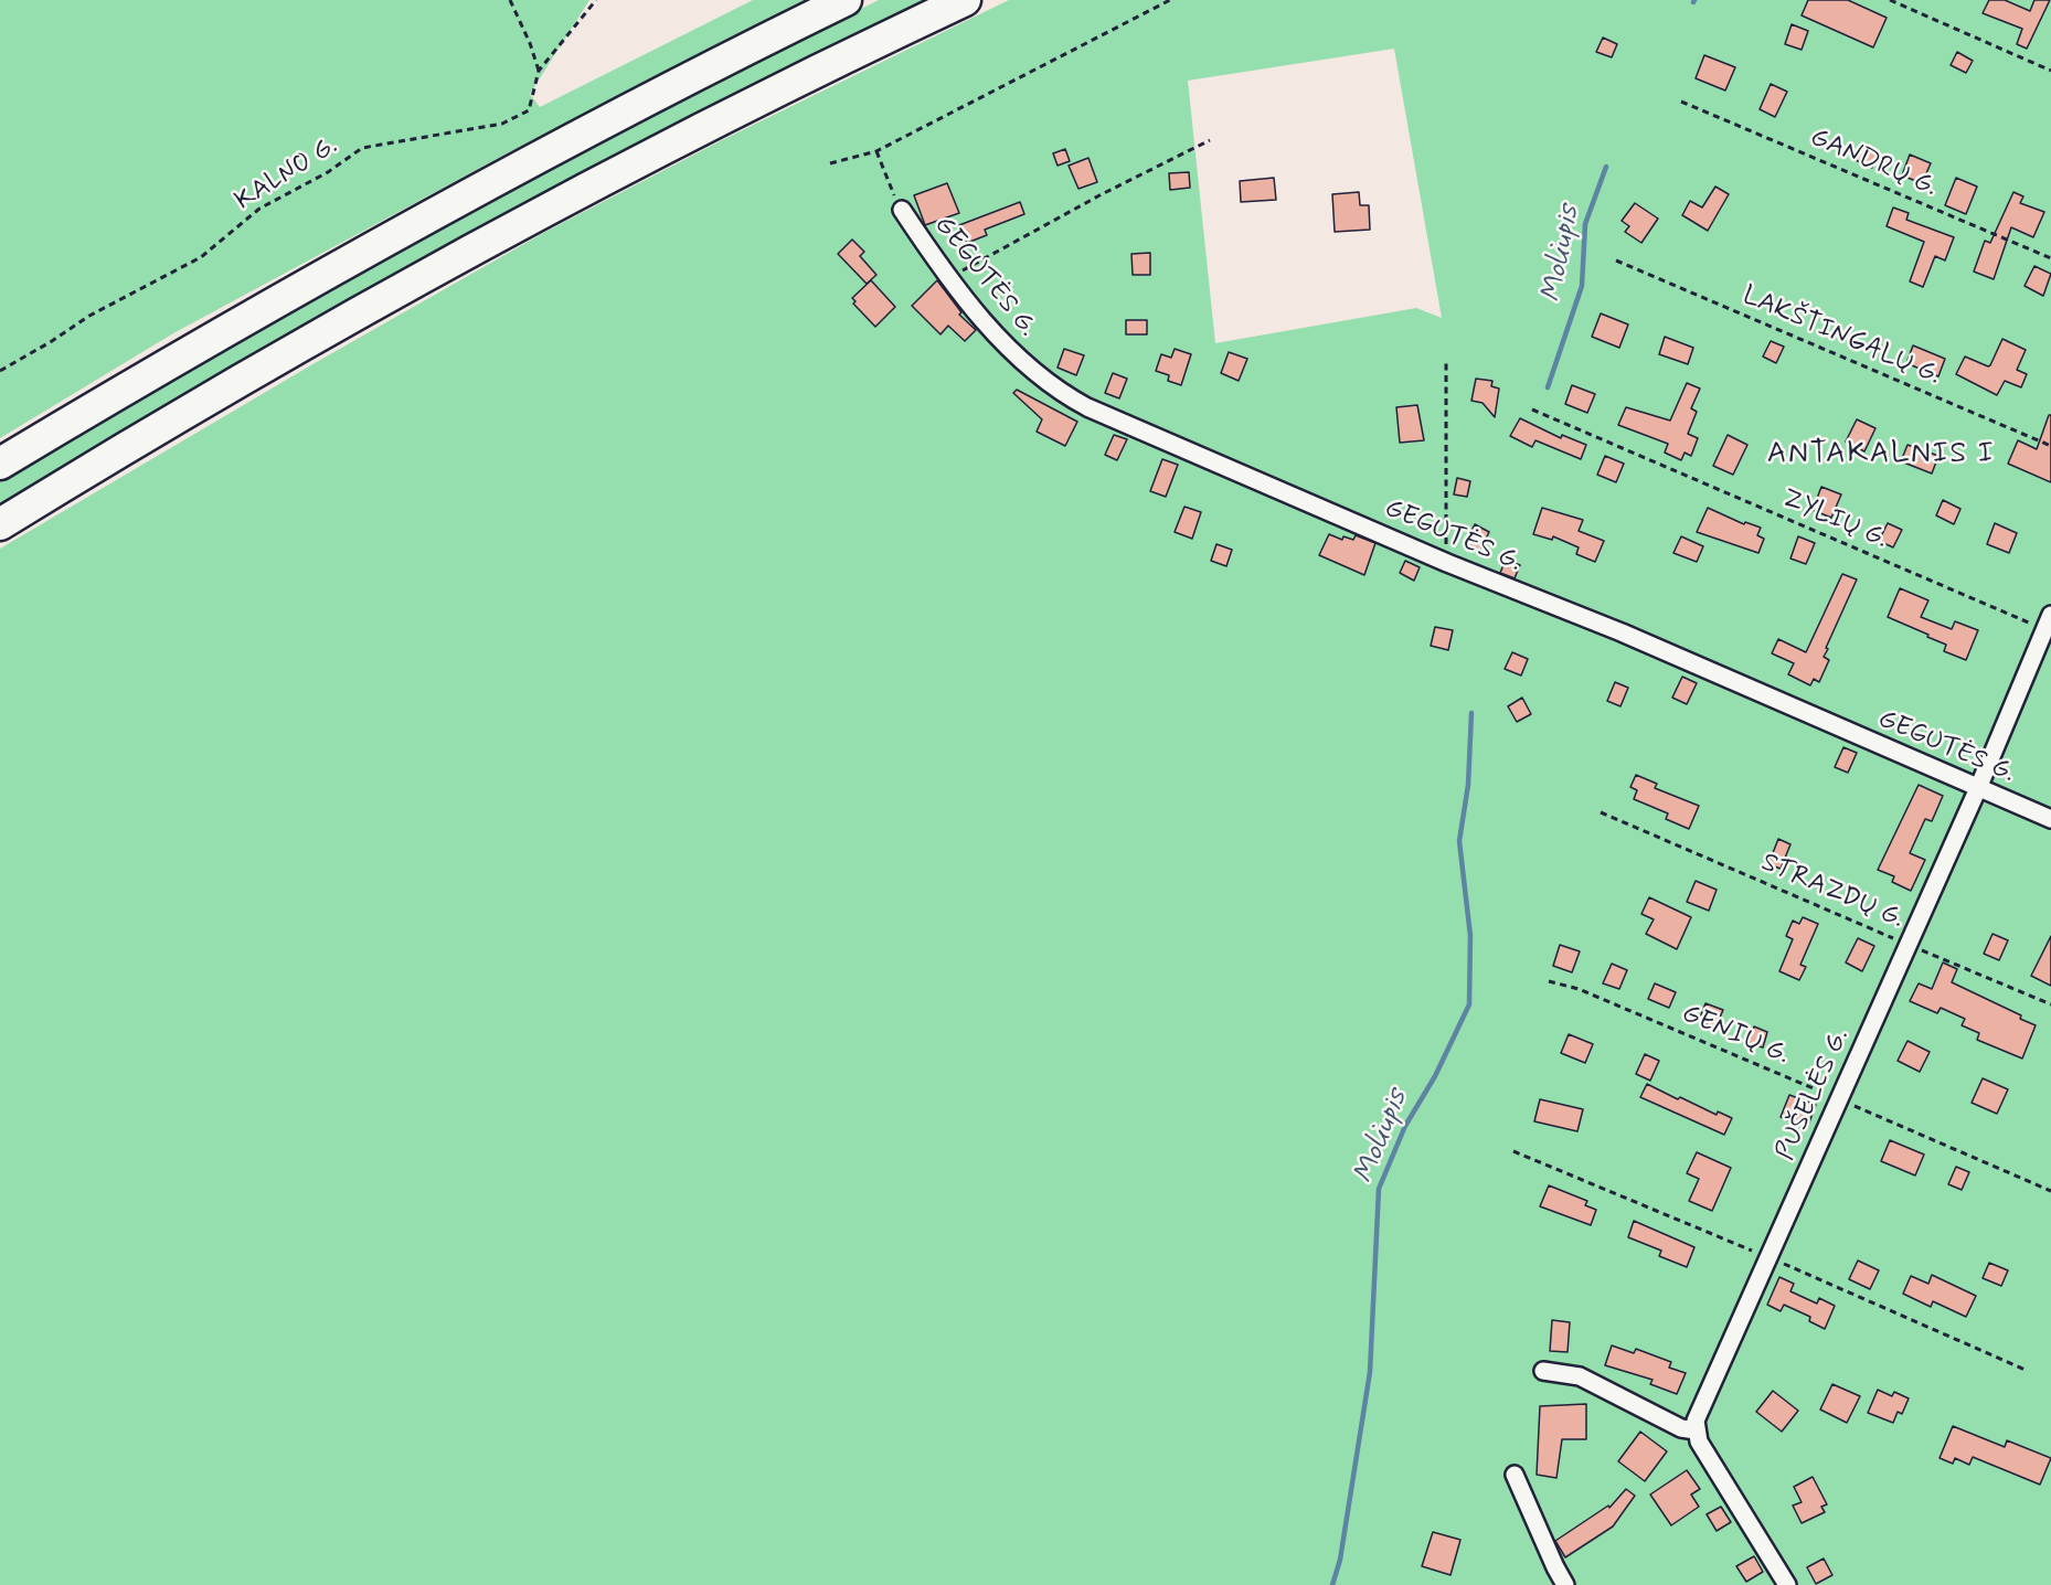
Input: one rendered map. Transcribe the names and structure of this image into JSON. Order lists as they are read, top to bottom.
{
  "streets": {
    "street": ["GEGUTĖS G.", "PUŠELĖS G."],
    "path": [
      "GANDRŲ G.",
      "KALNO G.",
      "LAKŠTINGALŲ G.",
      "ZYLIŲ G.",
      "STRAZDŲ G.",
      "GENIŲ G."
    ]
  },
  "crossings": [
    ["GEGUTĖS G.", "PUŠELĖS G."],
    ["ZYLIŲ G.", "PUŠELĖS G."],
    ["STRAZDŲ G.", "PUŠELĖS G."],
    ["GENIŲ G.", "PUŠELĖS G."]
  ],
  "districts": ["ANTAKALNIS I"],
  "water": ["Moliupis"]
}
